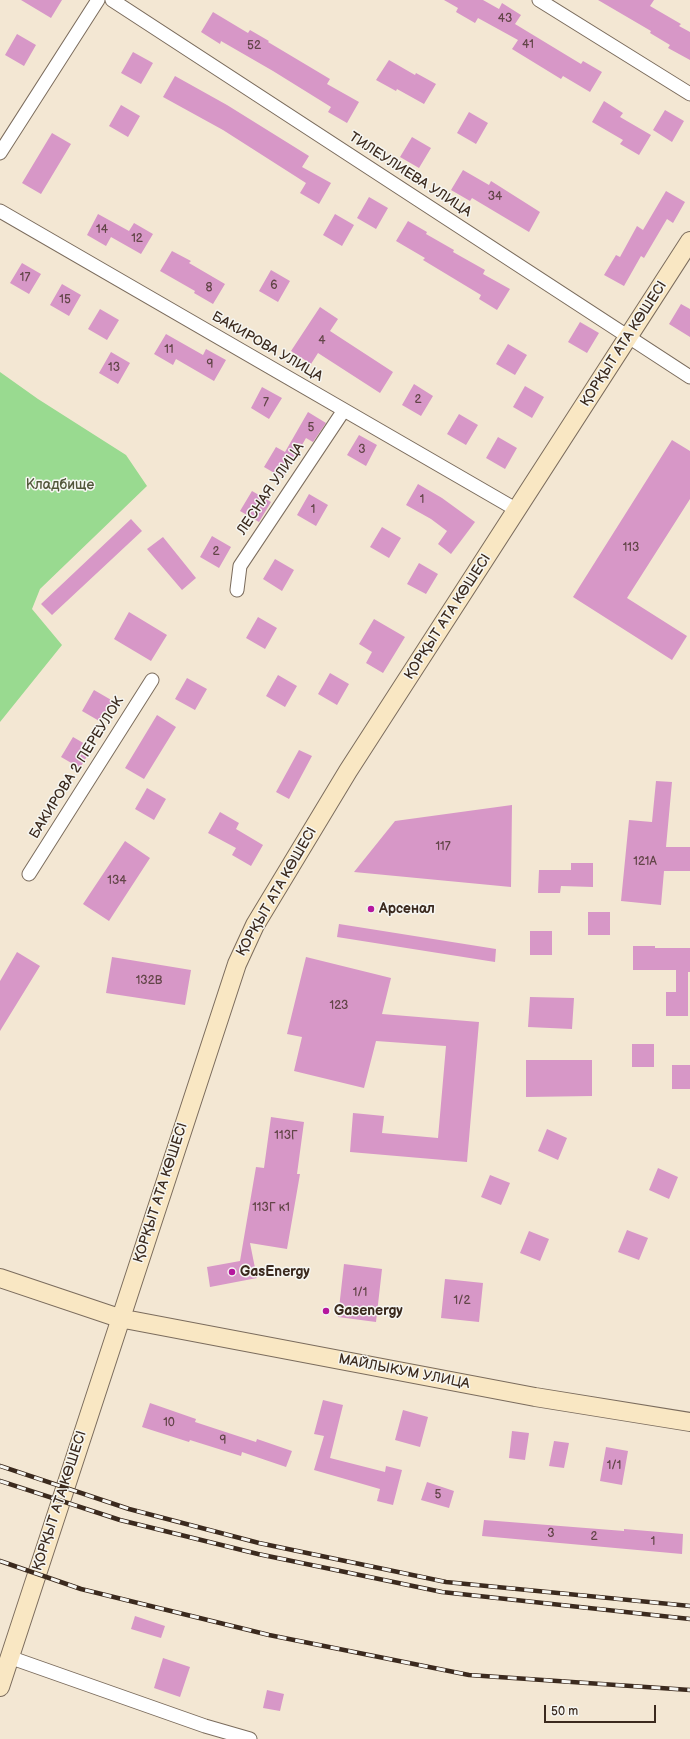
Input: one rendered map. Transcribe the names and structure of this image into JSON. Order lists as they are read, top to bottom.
{
  "streets": {
    "main road": ["ҚОРҚЫТ АТА КӨШЕСІ", "МАЙЛЫКУМ УЛИЦА"],
    "street": [
      "ТИЛЕУЛИЕВА УЛИЦА",
      "БАКИРОВА УЛИЦА",
      "ЛЕСНАЯ УЛИЦА",
      "БАКИРОВА 2 ПЕРЕУЛОК"
    ]
  },
  "crossings": [
    ["ТИЛЕУЛИЕВА УЛИЦА", "ҚОРҚЫТ АТА КӨШЕСІ"],
    ["ҚОРҚЫТ АТА КӨШЕСІ", "БАКИРОВА УЛИЦА"],
    ["ҚОРҚЫТ АТА КӨШЕСІ", "МАЙЛЫКУМ УЛИЦА"],
    ["БАКИРОВА УЛИЦА", "ЛЕСНАЯ УЛИЦА"]
  ],
  "parks": ["Кладбище"],
  "places": ["Арсенал", "GasEnergy", "Gasenergy"],
  "house_numbers": [
    "43",
    "41",
    "52",
    "34",
    "14",
    "12",
    "17",
    "6",
    "8",
    "15",
    "4",
    "11",
    "9",
    "13",
    "2",
    "7",
    "5",
    "3",
    "1",
    "1",
    "113",
    "2",
    "117",
    "121А",
    "134",
    "132В",
    "123",
    "113Г",
    "113Г к1",
    "1/1",
    "1/2",
    "10",
    "9",
    "1/1",
    "5",
    "3",
    "2",
    "1"
  ],
  "scale_bar": "50 m"
}
